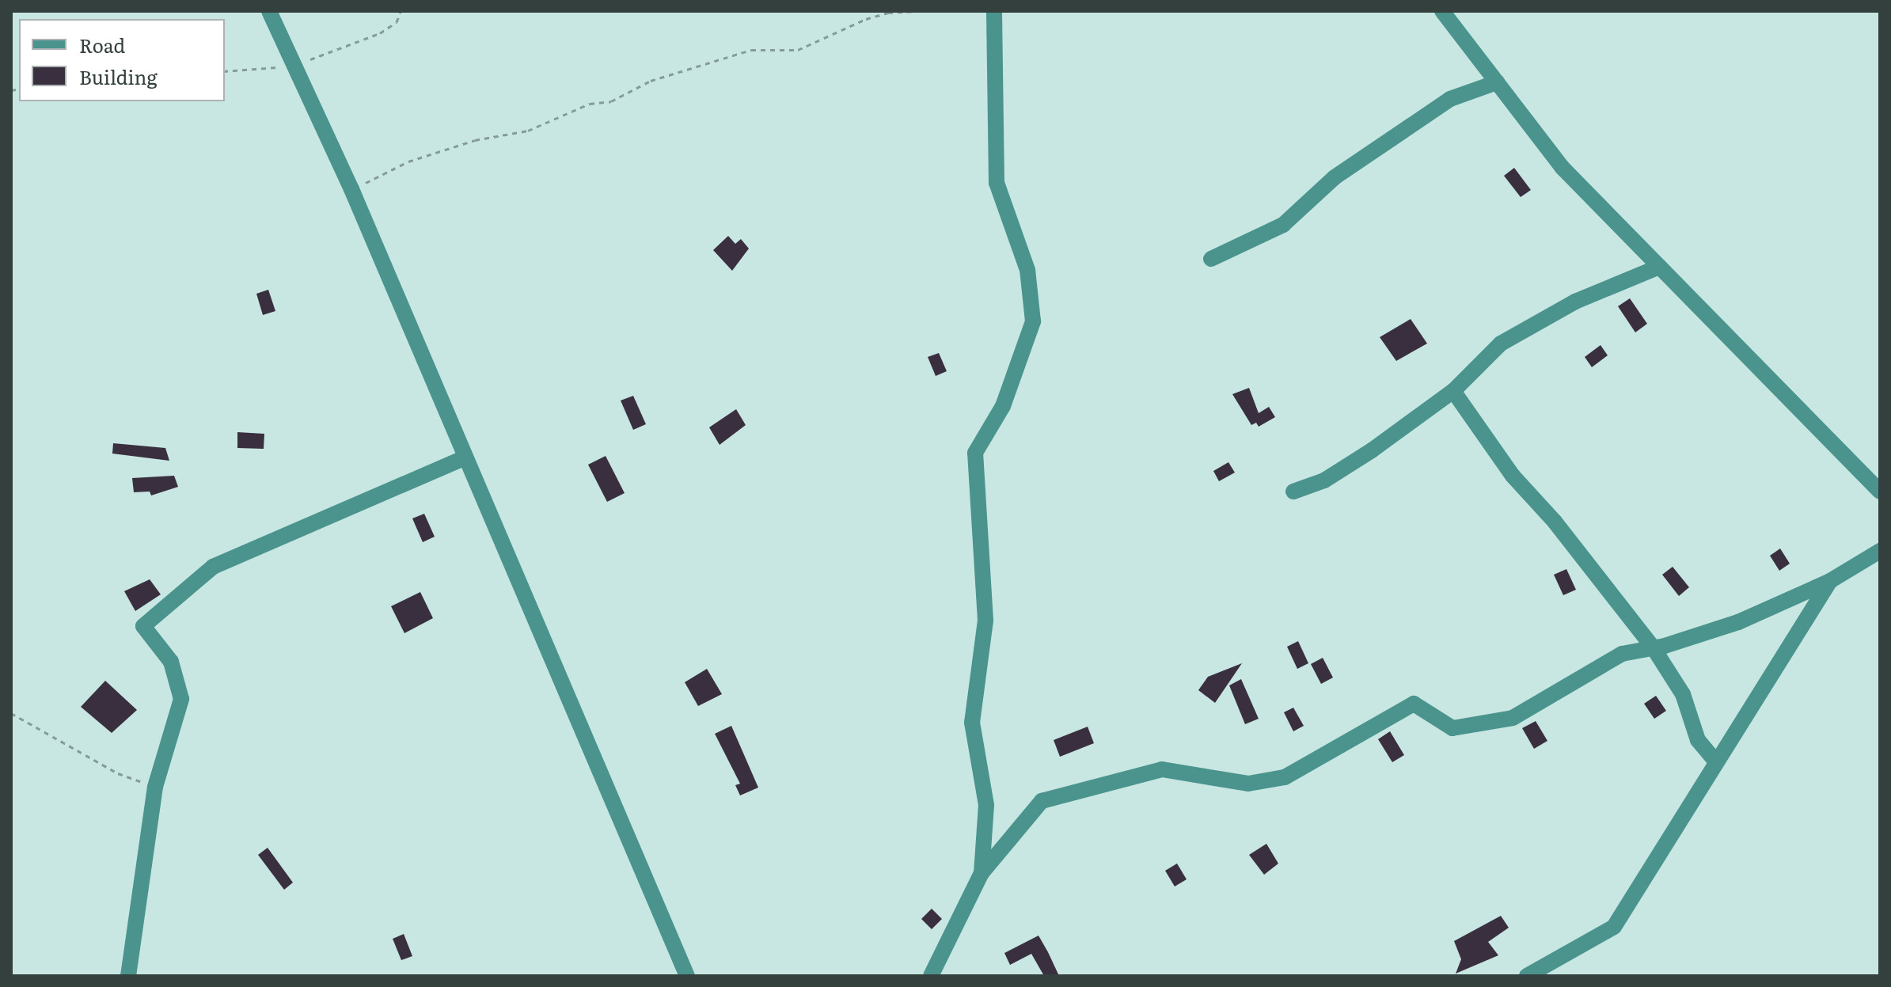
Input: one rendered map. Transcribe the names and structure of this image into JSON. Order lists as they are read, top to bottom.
{
  "legend": ["Road", "Building"]
}
